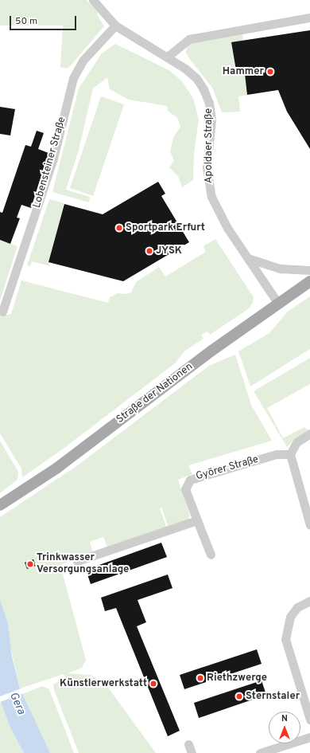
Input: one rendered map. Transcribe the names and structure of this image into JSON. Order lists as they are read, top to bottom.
{
  "streets": {
    "main road": ["Straße der Nationen"],
    "street": ["Apoldaer Straße", "Lobensteiner Straße", "Györer Straße"]
  },
  "crossings": [
    ["Apoldaer Straße", "Lobensteiner Straße"],
    ["Apoldaer Straße", "Straße der Nationen"]
  ],
  "water": ["Gera"],
  "places": [
    "Hammer",
    "Sportpark Erfurt",
    "JYSK",
    "Trinkwasser Versorgungsanlage",
    "Riethzwerge",
    "Künstlerwerkstatt",
    "Sternstaler"
  ],
  "scale_bar": "50 m",
  "north": "top"
}
